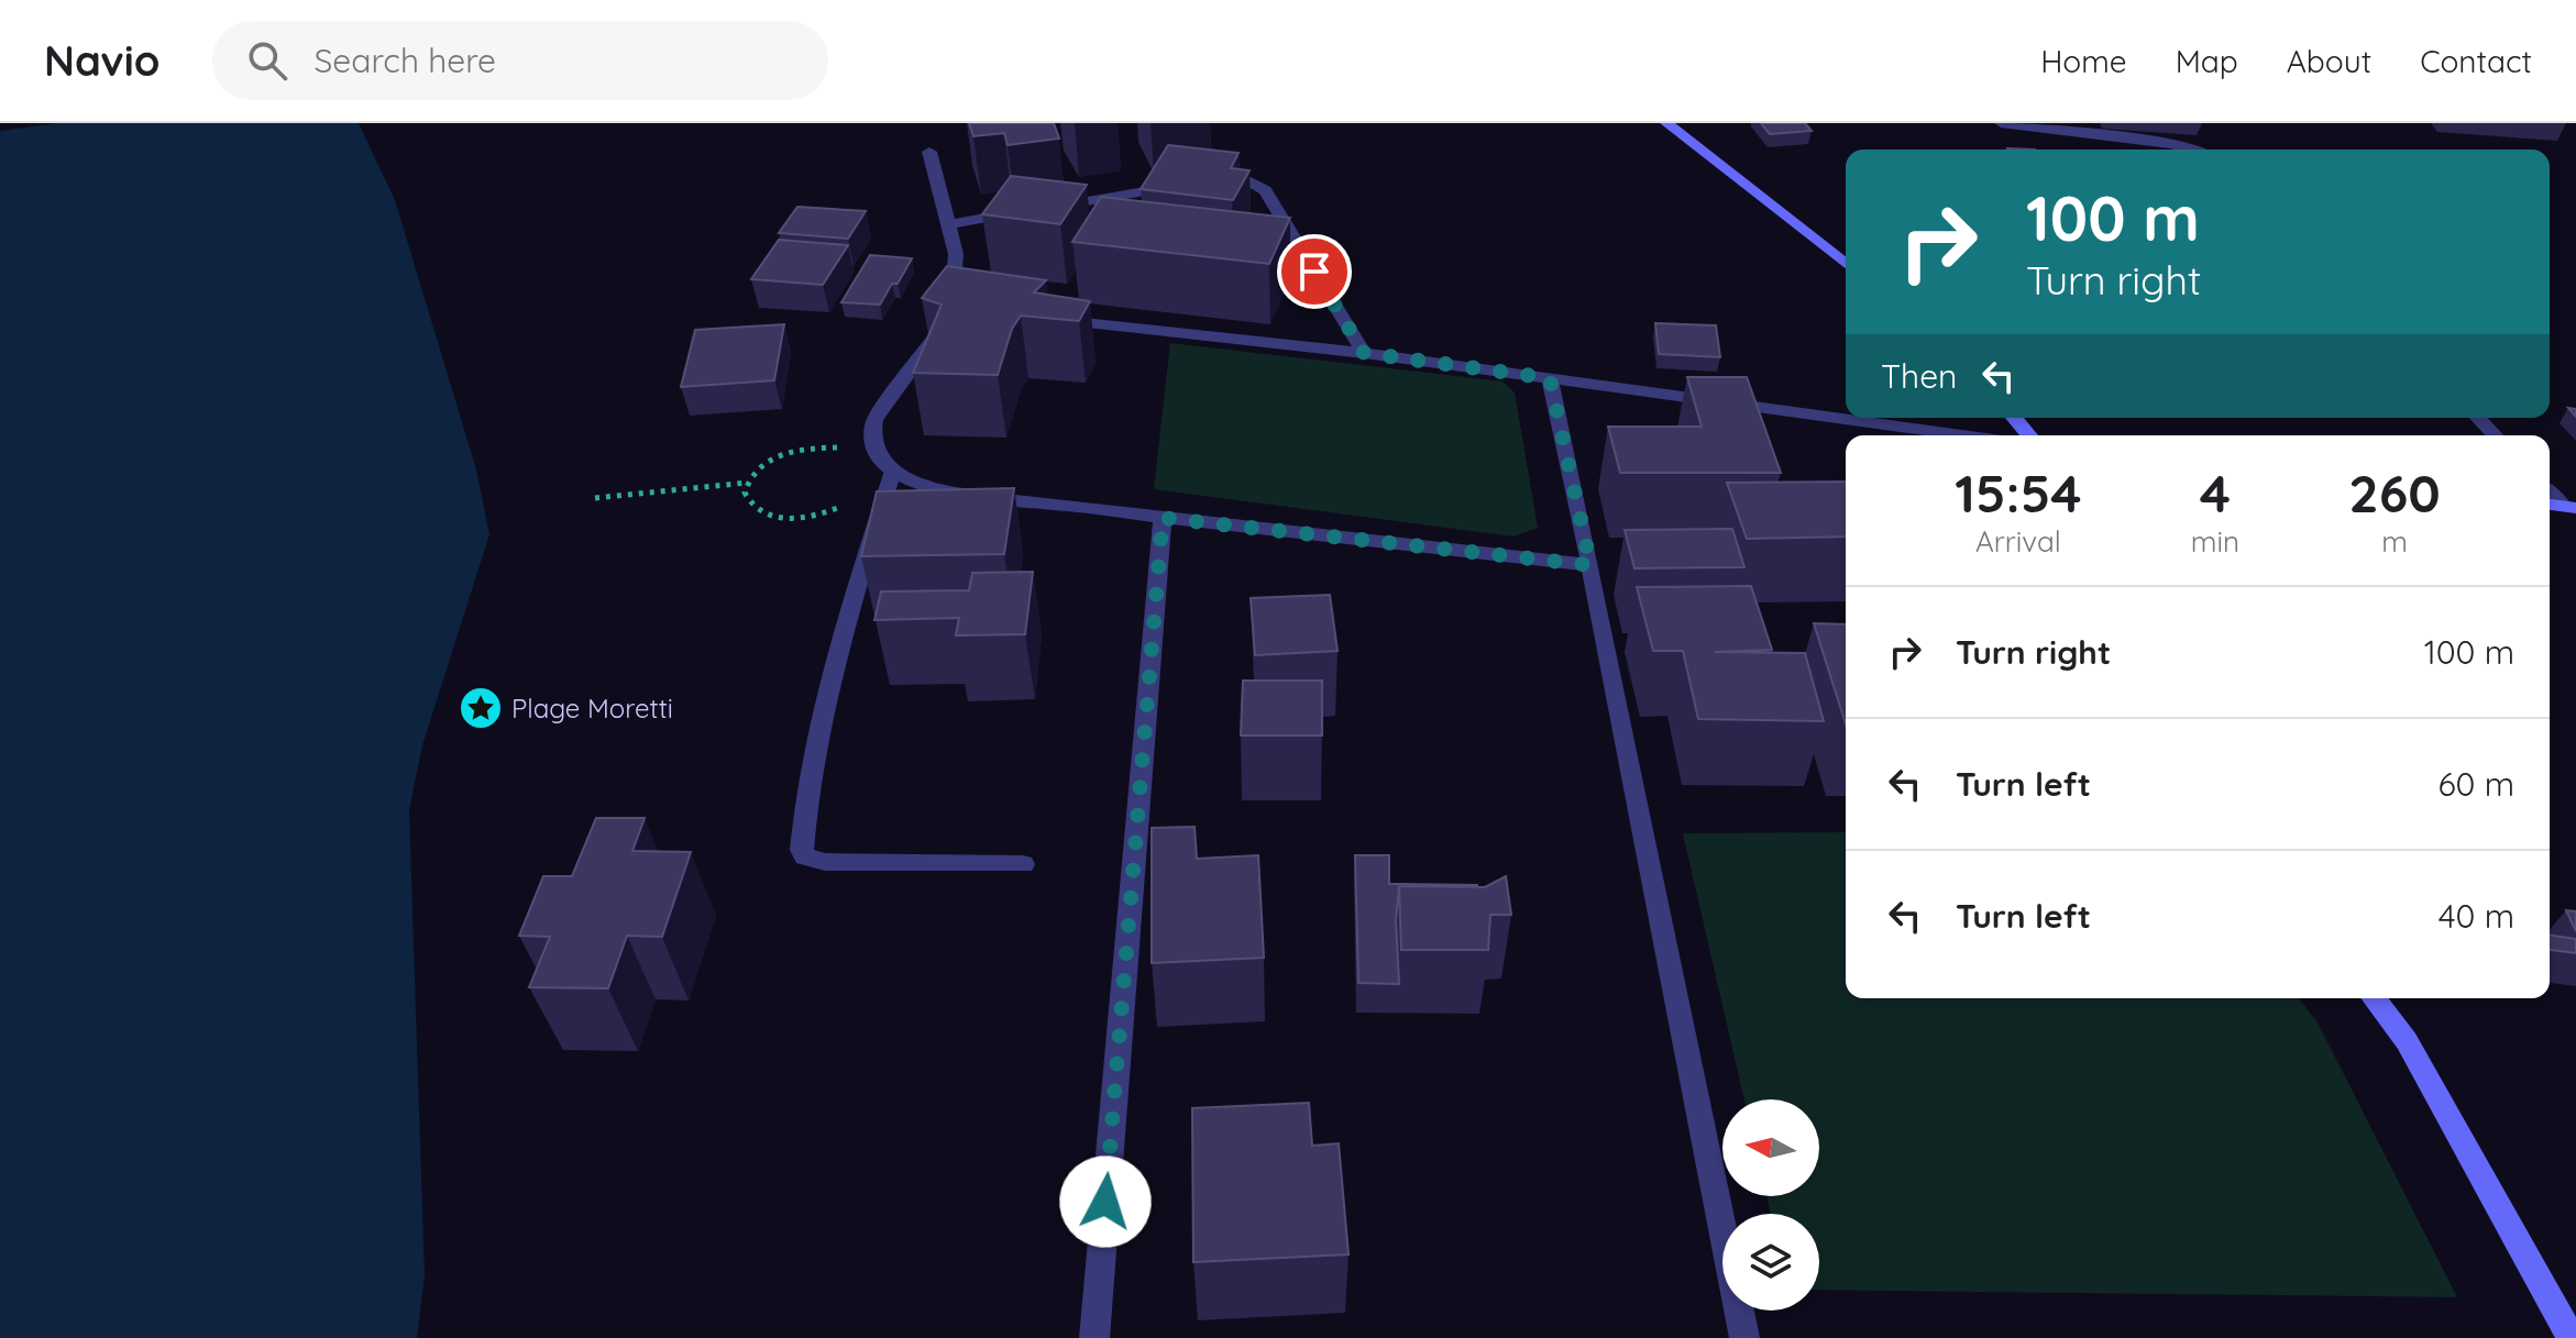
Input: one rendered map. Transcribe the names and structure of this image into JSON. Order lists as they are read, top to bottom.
{
  "places": {
    "place": ["Plage Moretti"]
  },
  "north": "left",
  "page": {
    "header": "Navio",
    "search": "Search here",
    "nav": [
      "Home",
      "Map",
      "About",
      "Contact"
    ],
    "turn": ["100 m", "Turn right"],
    "then": "Then",
    "eta": [
      "15:54",
      "Arrival",
      "4",
      "min",
      "260",
      "m"
    ],
    "list": [
      {
        "name": "Turn right",
        "value": "100 m"
      },
      {
        "name": "Turn left",
        "value": "60 m"
      },
      {
        "name": "Turn left",
        "value": "40 m"
      }
    ]
  }
}
